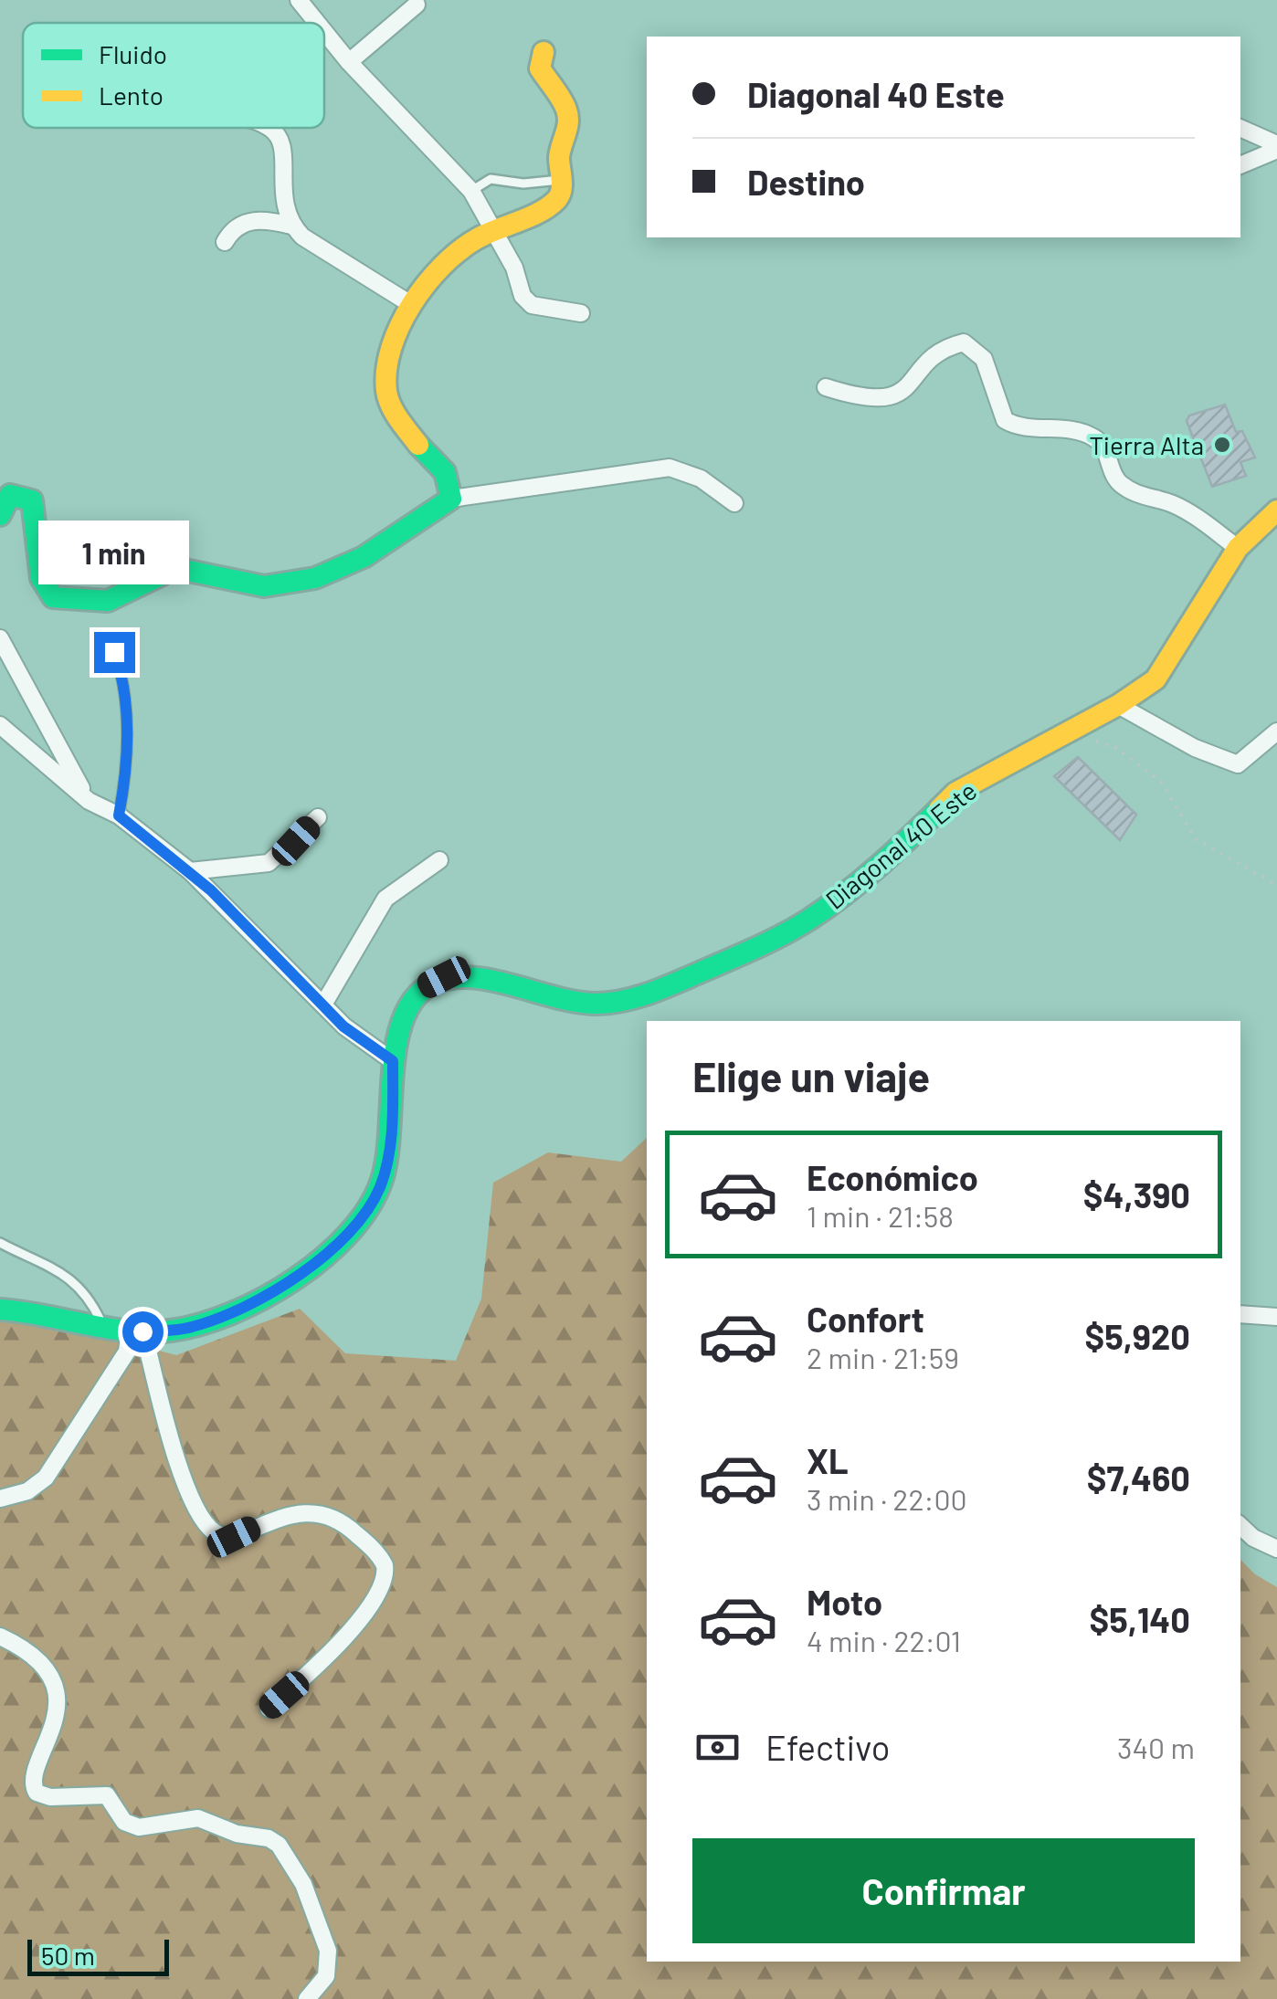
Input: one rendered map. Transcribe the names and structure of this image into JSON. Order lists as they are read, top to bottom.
{
  "streets": {
    "street": ["Diagonal 40 Este"]
  },
  "places": ["Tierra Alta"],
  "legend": ["Fluido", "Lento"],
  "scale_bar": "50 m",
  "page": {
    "banner": ["Diagonal 40 Este", "Destino"],
    "bubble": "1 min",
    "heading": "Elige un viaje",
    "list": [
      {
        "name": "Económico",
        "note": "1 min · 21:58",
        "value": "$4,390"
      },
      {
        "name": "Confort",
        "note": "2 min · 21:59",
        "value": "$5,920"
      },
      {
        "name": "XL",
        "note": "3 min · 22:00",
        "value": "$7,460"
      },
      {
        "name": "Moto",
        "note": "4 min · 22:01",
        "value": "$5,140"
      }
    ],
    "pay": ["Efectivo", "340 m"],
    "buttons": "Confirmar",
    "scale": "50 m"
  }
}
